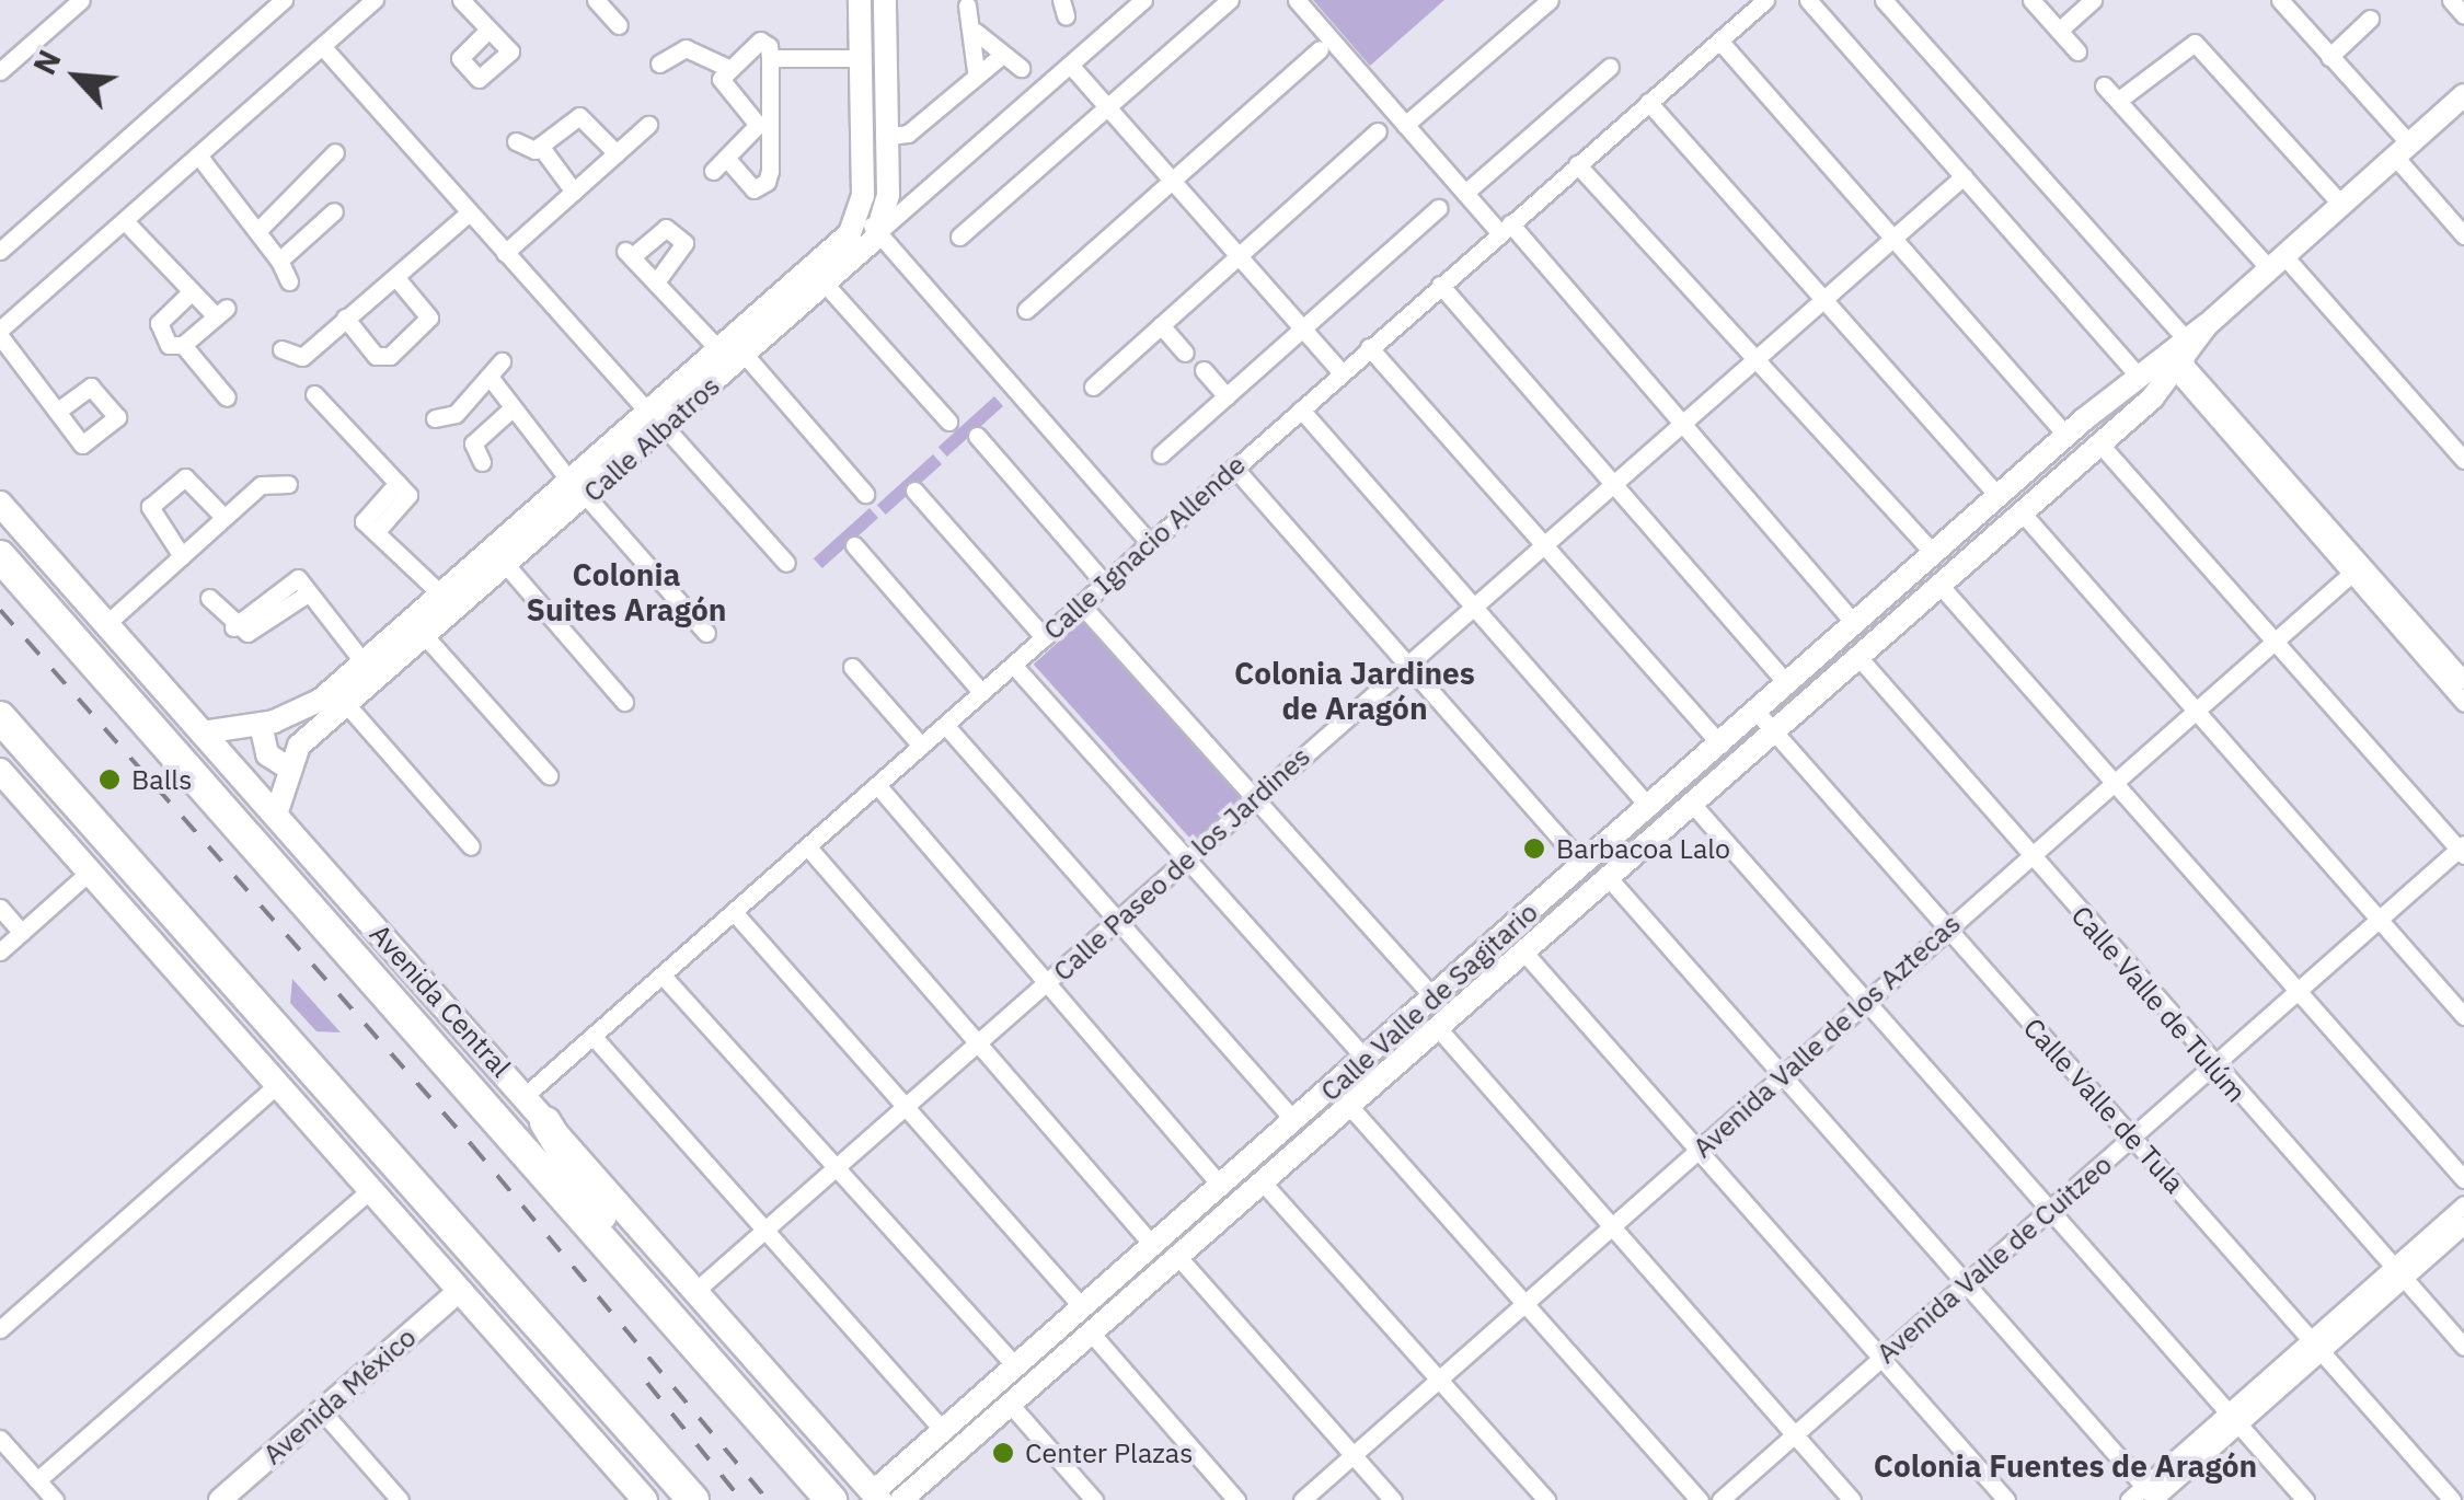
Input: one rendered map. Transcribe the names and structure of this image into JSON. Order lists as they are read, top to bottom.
{
  "streets": {
    "highway": ["Avenida Central"],
    "street": [
      "Calle Albatros",
      "Calle Ignacio Allende",
      "Calle Paseo de los Jardines",
      "Calle Valle de Sagitario",
      "Calle Valle de Tulúm",
      "Avenida Valle de los Aztecas",
      "Calle Valle de Tula",
      "Avenida Valle de Cuitzeo",
      "Avenida México"
    ]
  },
  "crossings": [
    ["Calle Albatros", "Avenida Central"],
    ["Calle Ignacio Allende", "Avenida Central"],
    ["Calle Paseo de los Jardines", "Avenida Central"],
    ["Avenida Central", "Calle Valle de Sagitario"],
    ["Calle Valle de Sagitario", "Calle Valle de Tulúm"],
    ["Calle Valle de Sagitario", "Calle Valle de Tula"],
    ["Calle Valle de Tulúm", "Avenida Valle de los Aztecas"],
    ["Calle Valle de Tulúm", "Avenida Valle de Cuitzeo"],
    ["Avenida Valle de los Aztecas", "Calle Valle de Tula"],
    ["Calle Valle de Tula", "Avenida Valle de Cuitzeo"]
  ],
  "districts": ["Colonia Suites Aragón", "Colonia Jardines de Aragón", "Colonia Fuentes de Aragón"],
  "places": ["Balls", "Barbacoa Lalo", "Center Plazas"],
  "north": "top left"
}
